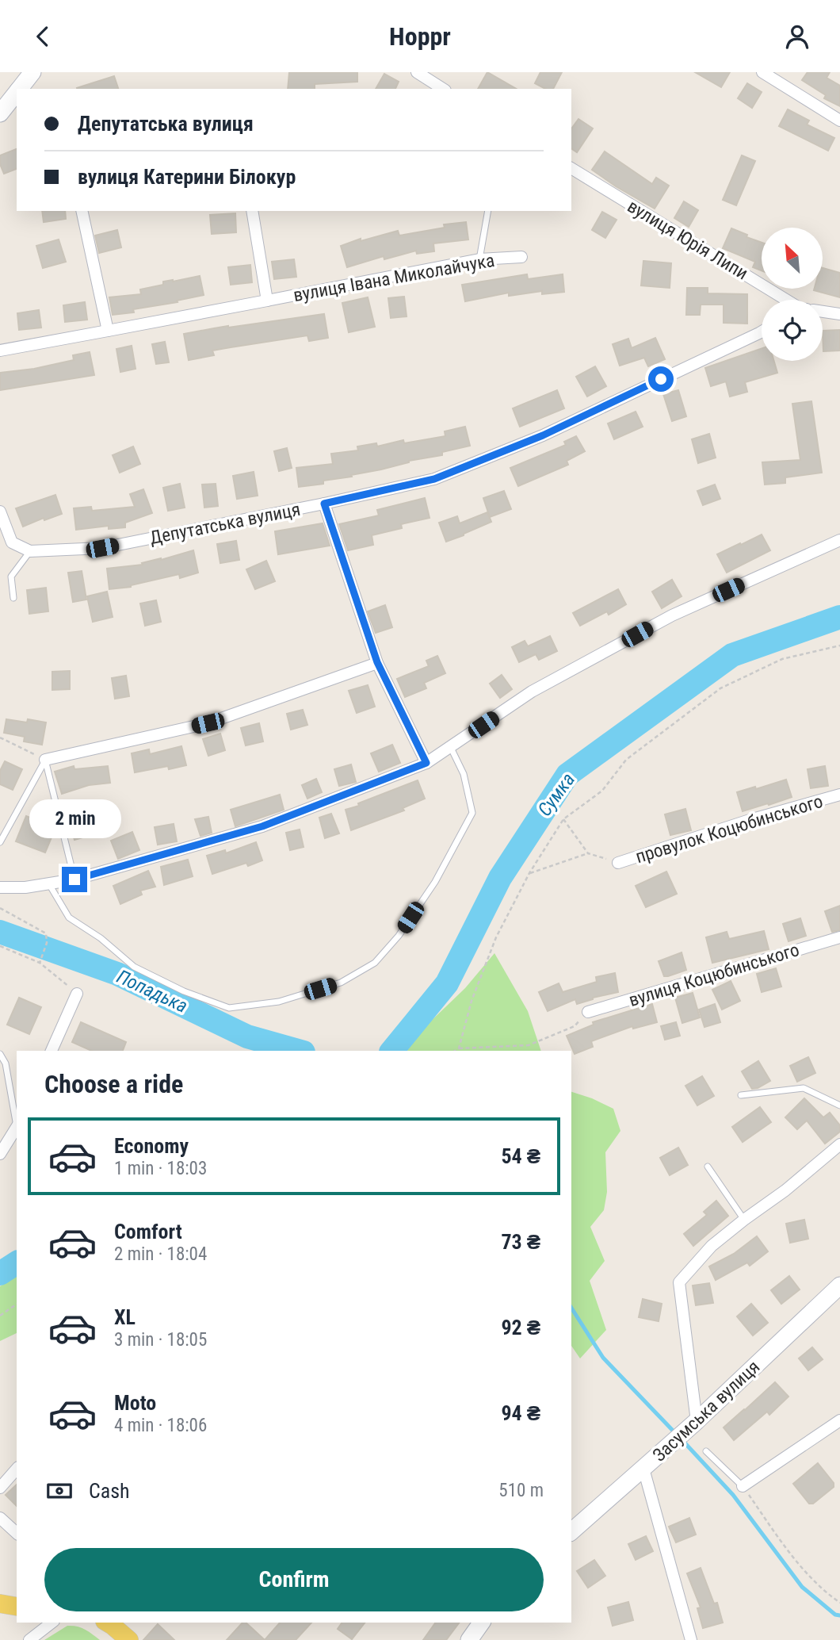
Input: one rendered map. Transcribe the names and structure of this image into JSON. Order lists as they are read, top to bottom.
{
  "streets": {
    "street": [
      "вулиця Юрія Липи",
      "вулиця Івана Миколайчука",
      "Депутатська вулиця",
      "провулок Коцюбинського",
      "вулиця Коцюбинського",
      "Засумська вулиця"
    ]
  },
  "water": ["Сумка", "Попадька"],
  "north": "top left",
  "page": {
    "header": "Hoppr",
    "banner": ["Депутатська вулиця", "вулиця Катерини Білокур"],
    "bubble": "2 min",
    "heading": "Choose a ride",
    "list": [
      {
        "name": "Economy",
        "note": "1 min · 18:03",
        "value": "54 ₴"
      },
      {
        "name": "Comfort",
        "note": "2 min · 18:04",
        "value": "73 ₴"
      },
      {
        "name": "XL",
        "note": "3 min · 18:05",
        "value": "92 ₴"
      },
      {
        "name": "Moto",
        "note": "4 min · 18:06",
        "value": "94 ₴"
      }
    ],
    "pay": ["Cash", "510 m"],
    "buttons": "Confirm"
  }
}
